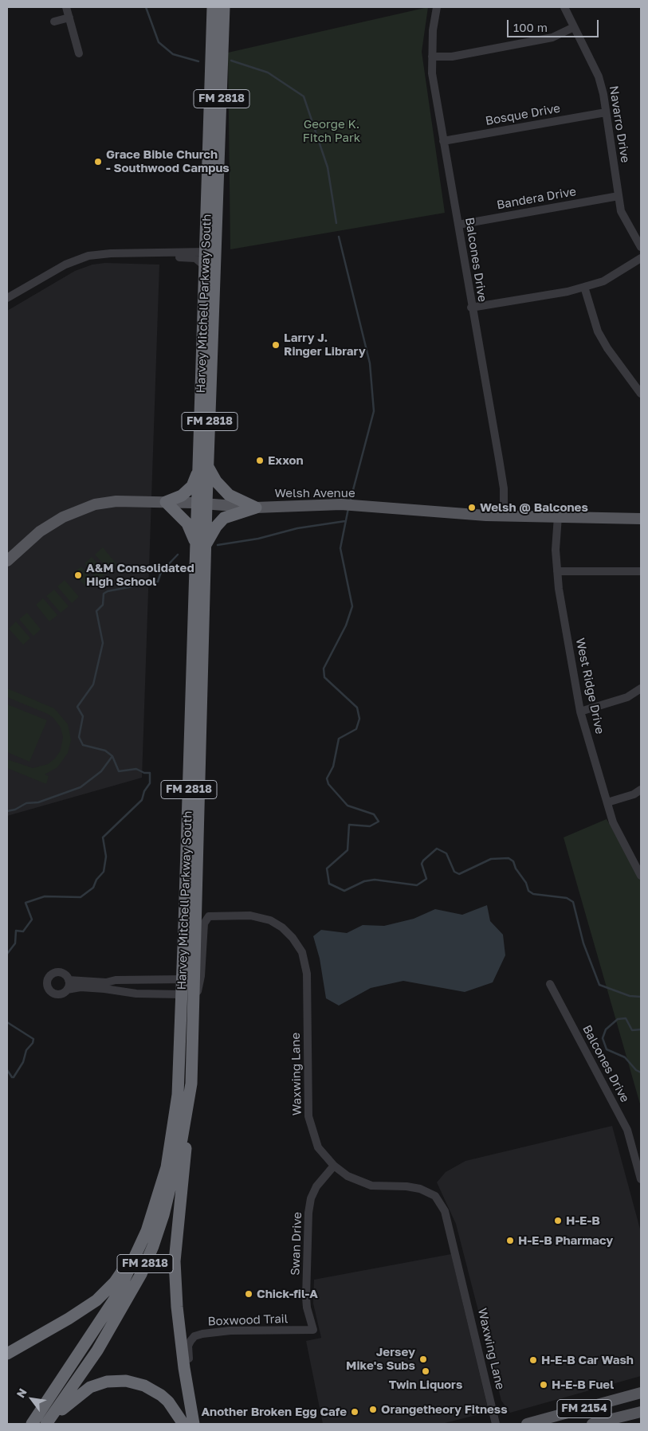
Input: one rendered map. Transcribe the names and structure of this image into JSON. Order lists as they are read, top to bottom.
{
  "streets": {
    "highway": ["FM 2818", "Harvey Mitchell Parkway South"],
    "main road": ["Welsh Avenue", "FM 2154"],
    "street": [
      "Bosque Drive",
      "Navarro Drive",
      "Bandera Drive",
      "Balcones Drive",
      "West Ridge Drive",
      "Waxwing Lane",
      "Swan Drive",
      "Boxwood Trail"
    ]
  },
  "crossings": [
    ["Bosque Drive", "Navarro Drive"],
    ["Bosque Drive", "Balcones Drive"],
    ["Navarro Drive", "Bandera Drive"],
    ["Bandera Drive", "Balcones Drive"],
    ["Balcones Drive", "Welsh Avenue"],
    ["Harvey Mitchell Parkway South", "Welsh Avenue"],
    ["Welsh Avenue", "West Ridge Drive"],
    ["Waxwing Lane", "Swan Drive"],
    ["Swan Drive", "Boxwood Trail"]
  ],
  "parks": ["George K. Fitch Park"],
  "places": [
    "Grace Bible Church - Southwood Campus",
    "Larry J. Ringer Library",
    "Exxon",
    "Welsh @ Balcones",
    "A&M Consolidated High School",
    "H-E-B",
    "H-E-B Pharmacy",
    "Chick-fil-A",
    "Jersey Mike's Subs",
    "H-E-B Car Wash",
    "Twin Liquors",
    "H-E-B Fuel",
    "Orangetheory Fitness",
    "Another Broken Egg Cafe"
  ],
  "scale_bar": "100 m",
  "north": "top left"
}
